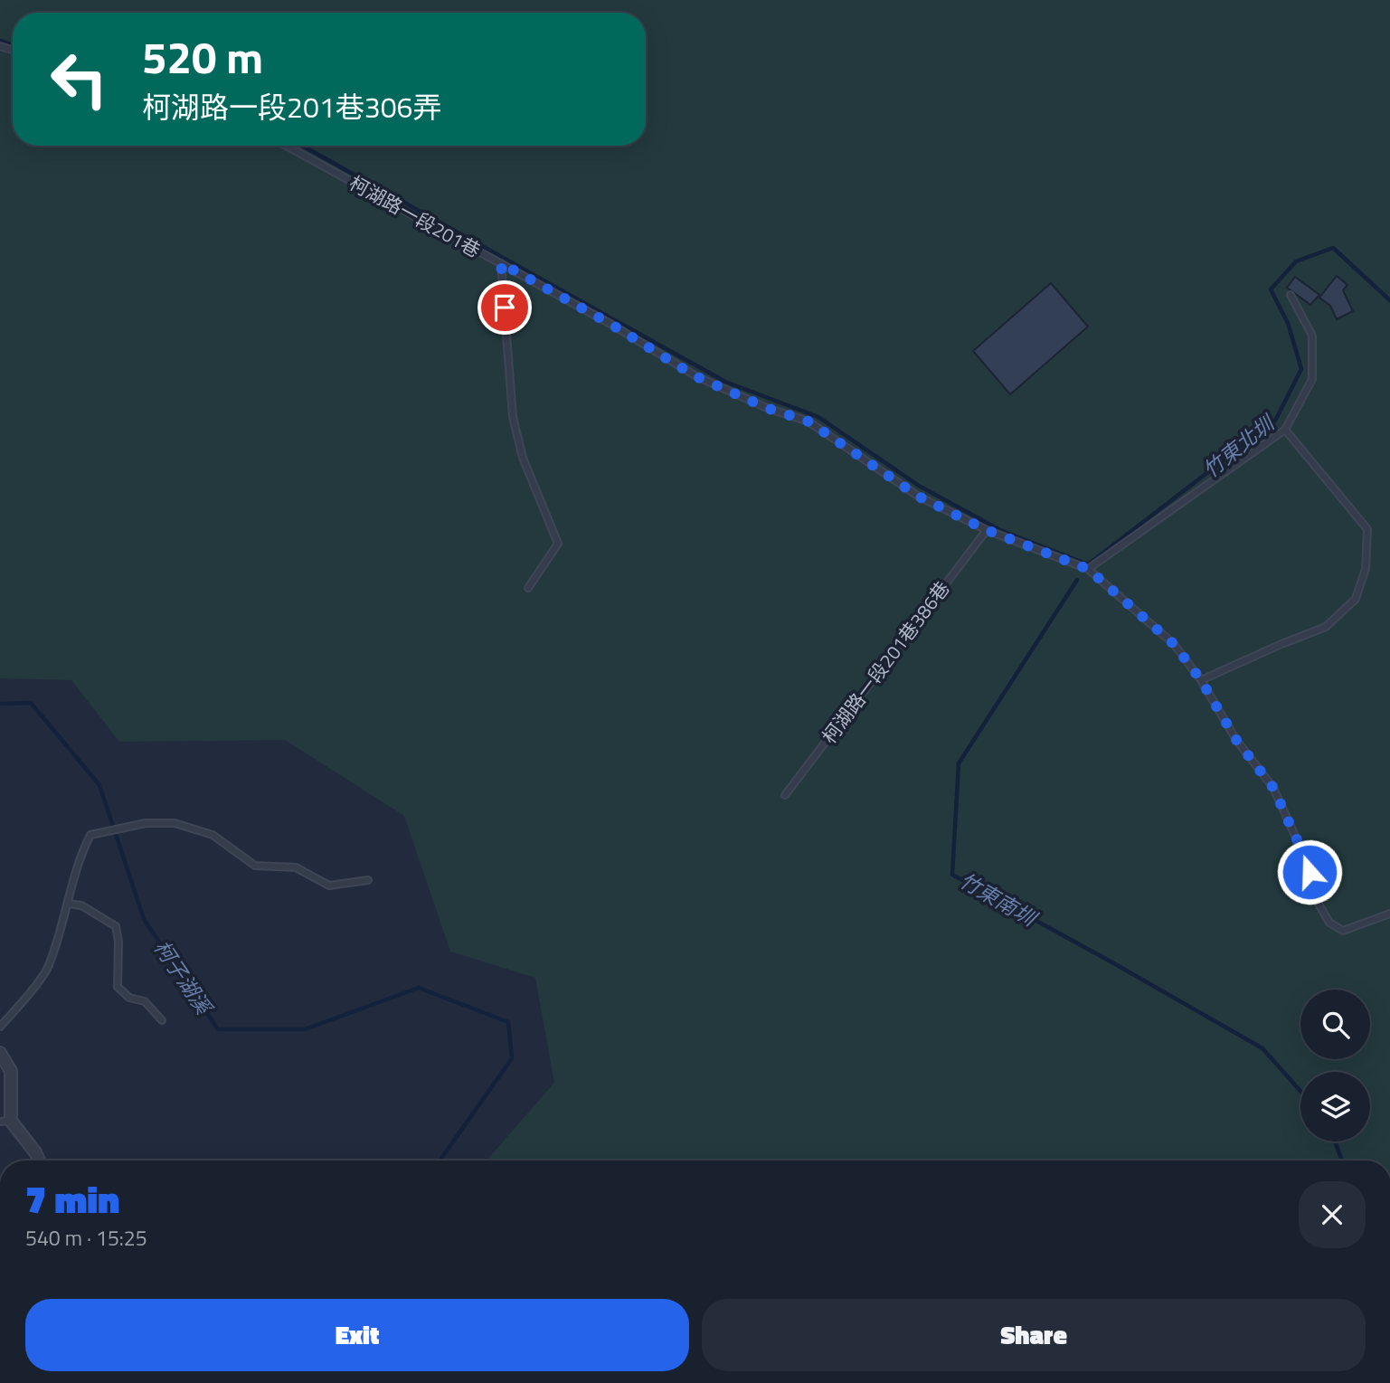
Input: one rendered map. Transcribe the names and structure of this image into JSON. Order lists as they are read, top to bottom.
{
  "streets": {
    "lane": ["柯湖路一段201巷", "柯湖路一段201巷386巷"]
  },
  "crossings": [
    ["柯湖路一段201巷", "柯湖路一段201巷386巷"]
  ],
  "water": ["竹東北圳", "竹東南圳", "柯子湖溪"],
  "page": {
    "turn": ["520 m", "柯湖路一段201巷306弄"],
    "heading": ["7 min", "540 m · 15:25"],
    "buttons": ["Exit", "Share"]
  }
}
